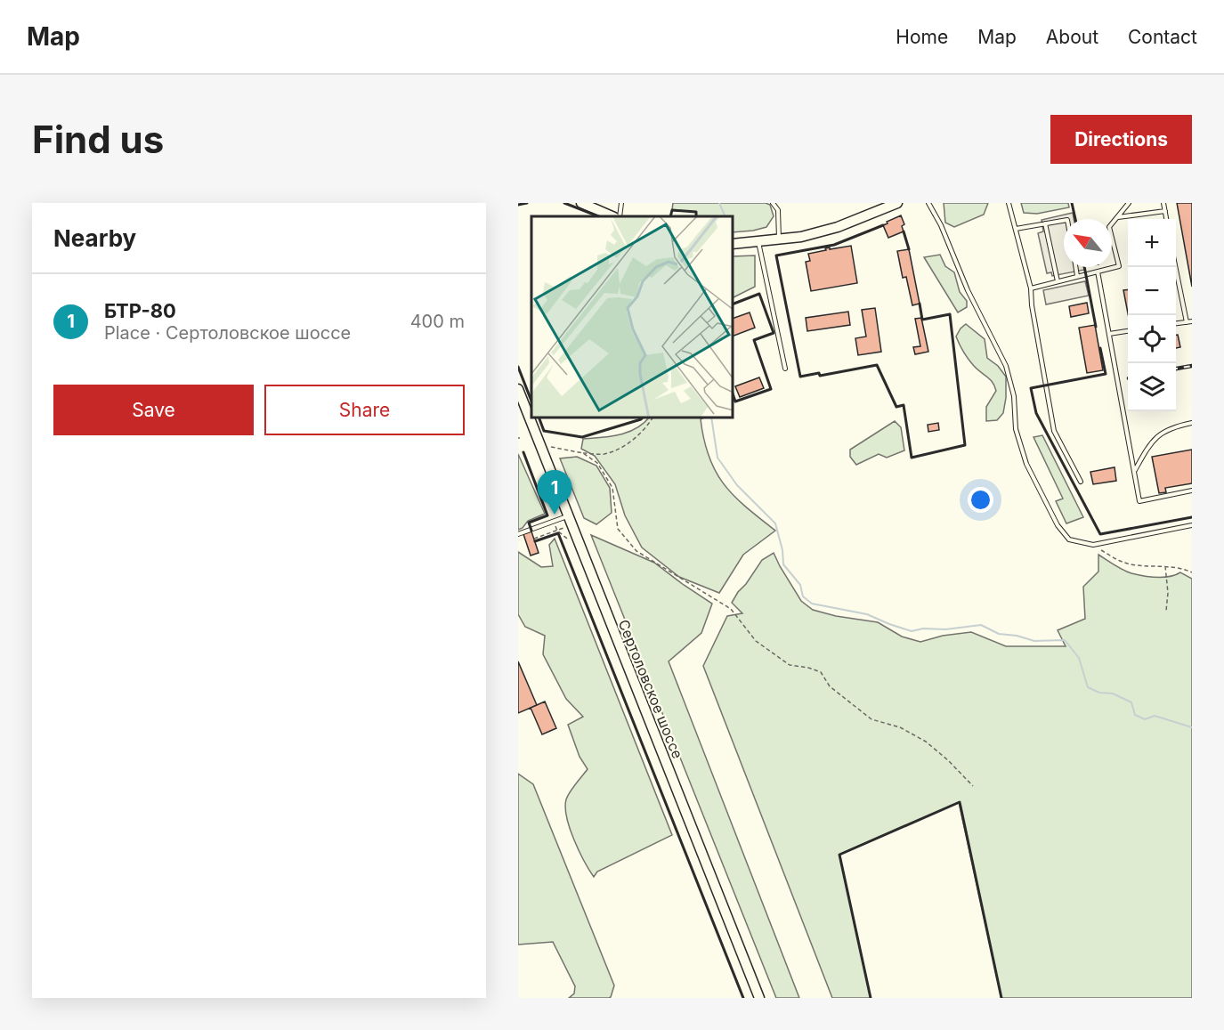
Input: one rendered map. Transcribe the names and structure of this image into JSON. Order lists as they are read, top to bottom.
{
  "streets": {
    "main road": ["Сертоловское шоссе"]
  },
  "north": "top left",
  "page": {
    "header": "Map",
    "nav": [
      "Home",
      "Map",
      "About",
      "Contact"
    ],
    "buttons": [
      "Directions",
      ["Save", "Share"]
    ],
    "title": "Find us",
    "heading": "Nearby",
    "map_buttons": ["+", "−"],
    "list": [
      {
        "mark": "1",
        "name": "БТР-80",
        "note": "Place · Сертоловское шоссе",
        "value": "400 m"
      }
    ],
    "pins": "1"
  }
}
